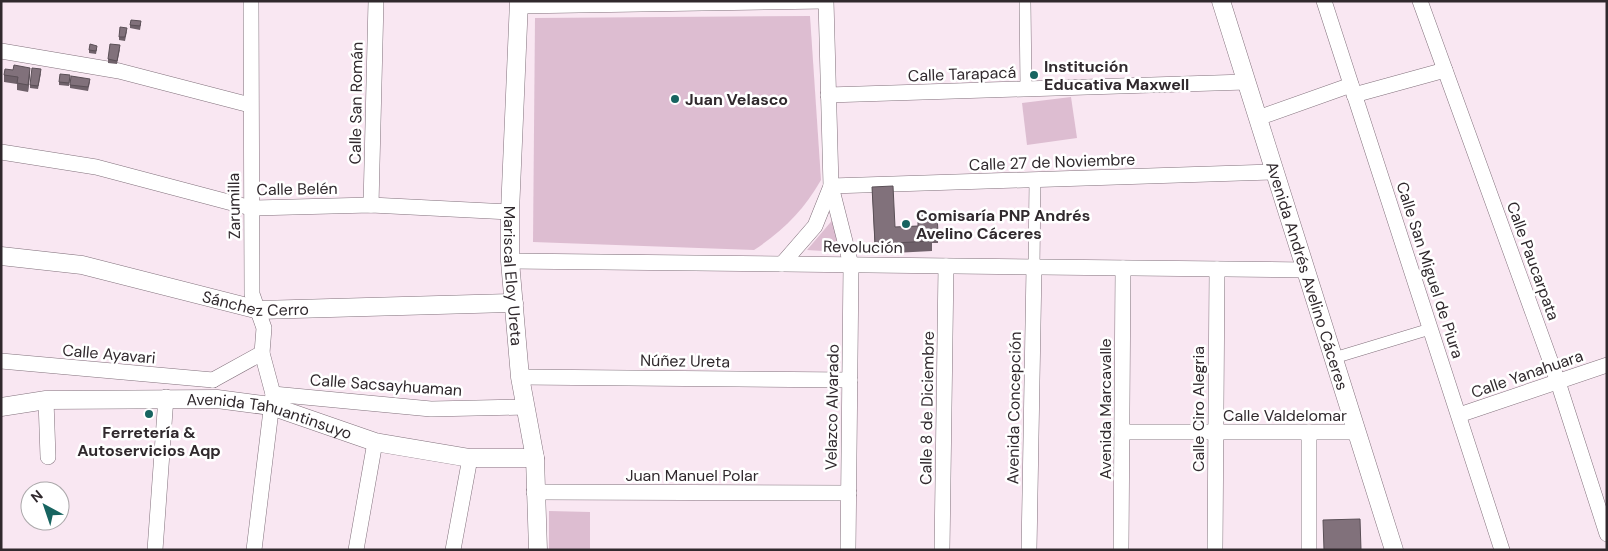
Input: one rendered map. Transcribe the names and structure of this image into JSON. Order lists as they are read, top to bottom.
{
  "streets": {
    "street": [
      "Calle Tarapacá",
      "Calle San Román",
      "Calle 27 de Noviembre",
      "Calle Belén",
      "Zarumilla",
      "Revolución",
      "Calle Paucarpata",
      "Calle San Miguel de Piura",
      "Avenida Andrés Avelino Cáceres",
      "Mariscal Eloy Ureta",
      "Sánchez Cerro",
      "Calle Ayavari",
      "Núñez Ureta",
      "Calle Yanahuara",
      "Calle Sacsayhuaman",
      "Velazco Alvarado",
      "Calle 8 de Diciembre",
      "Avenida Concepción",
      "Avenida Marcavalle",
      "Calle Ciro Alegria",
      "Calle Valdelomar",
      "Avenida Tahuantinsuyo",
      "Juan Manuel Polar"
    ]
  },
  "crossings": [
    ["Calle Tarapacá", "Avenida Andrés Avelino Cáceres"],
    ["Calle San Román", "Calle Belén"],
    ["Calle 27 de Noviembre", "Avenida Andrés Avelino Cáceres"],
    ["Calle 27 de Noviembre", "Velazco Alvarado"],
    ["Calle Belén", "Zarumilla"],
    ["Calle Belén", "Mariscal Eloy Ureta"],
    ["Zarumilla", "Sánchez Cerro"],
    ["Zarumilla", "Calle Sacsayhuaman"],
    ["Zarumilla", "Avenida Tahuantinsuyo"],
    ["Revolución", "Avenida Andrés Avelino Cáceres"],
    ["Revolución", "Mariscal Eloy Ureta"],
    ["Revolución", "Velazco Alvarado"],
    ["Revolución", "Calle 8 de Diciembre"],
    ["Revolución", "Avenida Concepción"],
    ["Revolución", "Avenida Marcavalle"],
    ["Revolución", "Calle Ciro Alegria"],
    ["Calle Paucarpata", "Calle Yanahuara"],
    ["Calle San Miguel de Piura", "Calle Yanahuara"],
    ["Avenida Andrés Avelino Cáceres", "Calle Valdelomar"],
    ["Mariscal Eloy Ureta", "Sánchez Cerro"],
    ["Mariscal Eloy Ureta", "Núñez Ureta"],
    ["Mariscal Eloy Ureta", "Calle Sacsayhuaman"],
    ["Mariscal Eloy Ureta", "Avenida Tahuantinsuyo"],
    ["Mariscal Eloy Ureta", "Juan Manuel Polar"],
    ["Núñez Ureta", "Velazco Alvarado"],
    ["Calle Sacsayhuaman", "Avenida Tahuantinsuyo"],
    ["Velazco Alvarado", "Juan Manuel Polar"],
    ["Avenida Marcavalle", "Calle Valdelomar"],
    ["Calle Ciro Alegria", "Calle Valdelomar"]
  ],
  "places": [
    "Institución Educativa Maxwell",
    "Juan Velasco",
    "Comisaría PNP Andrés Avelino Cáceres",
    "Ferretería & Autoservicios Aqp"
  ],
  "north": "top left"
}
